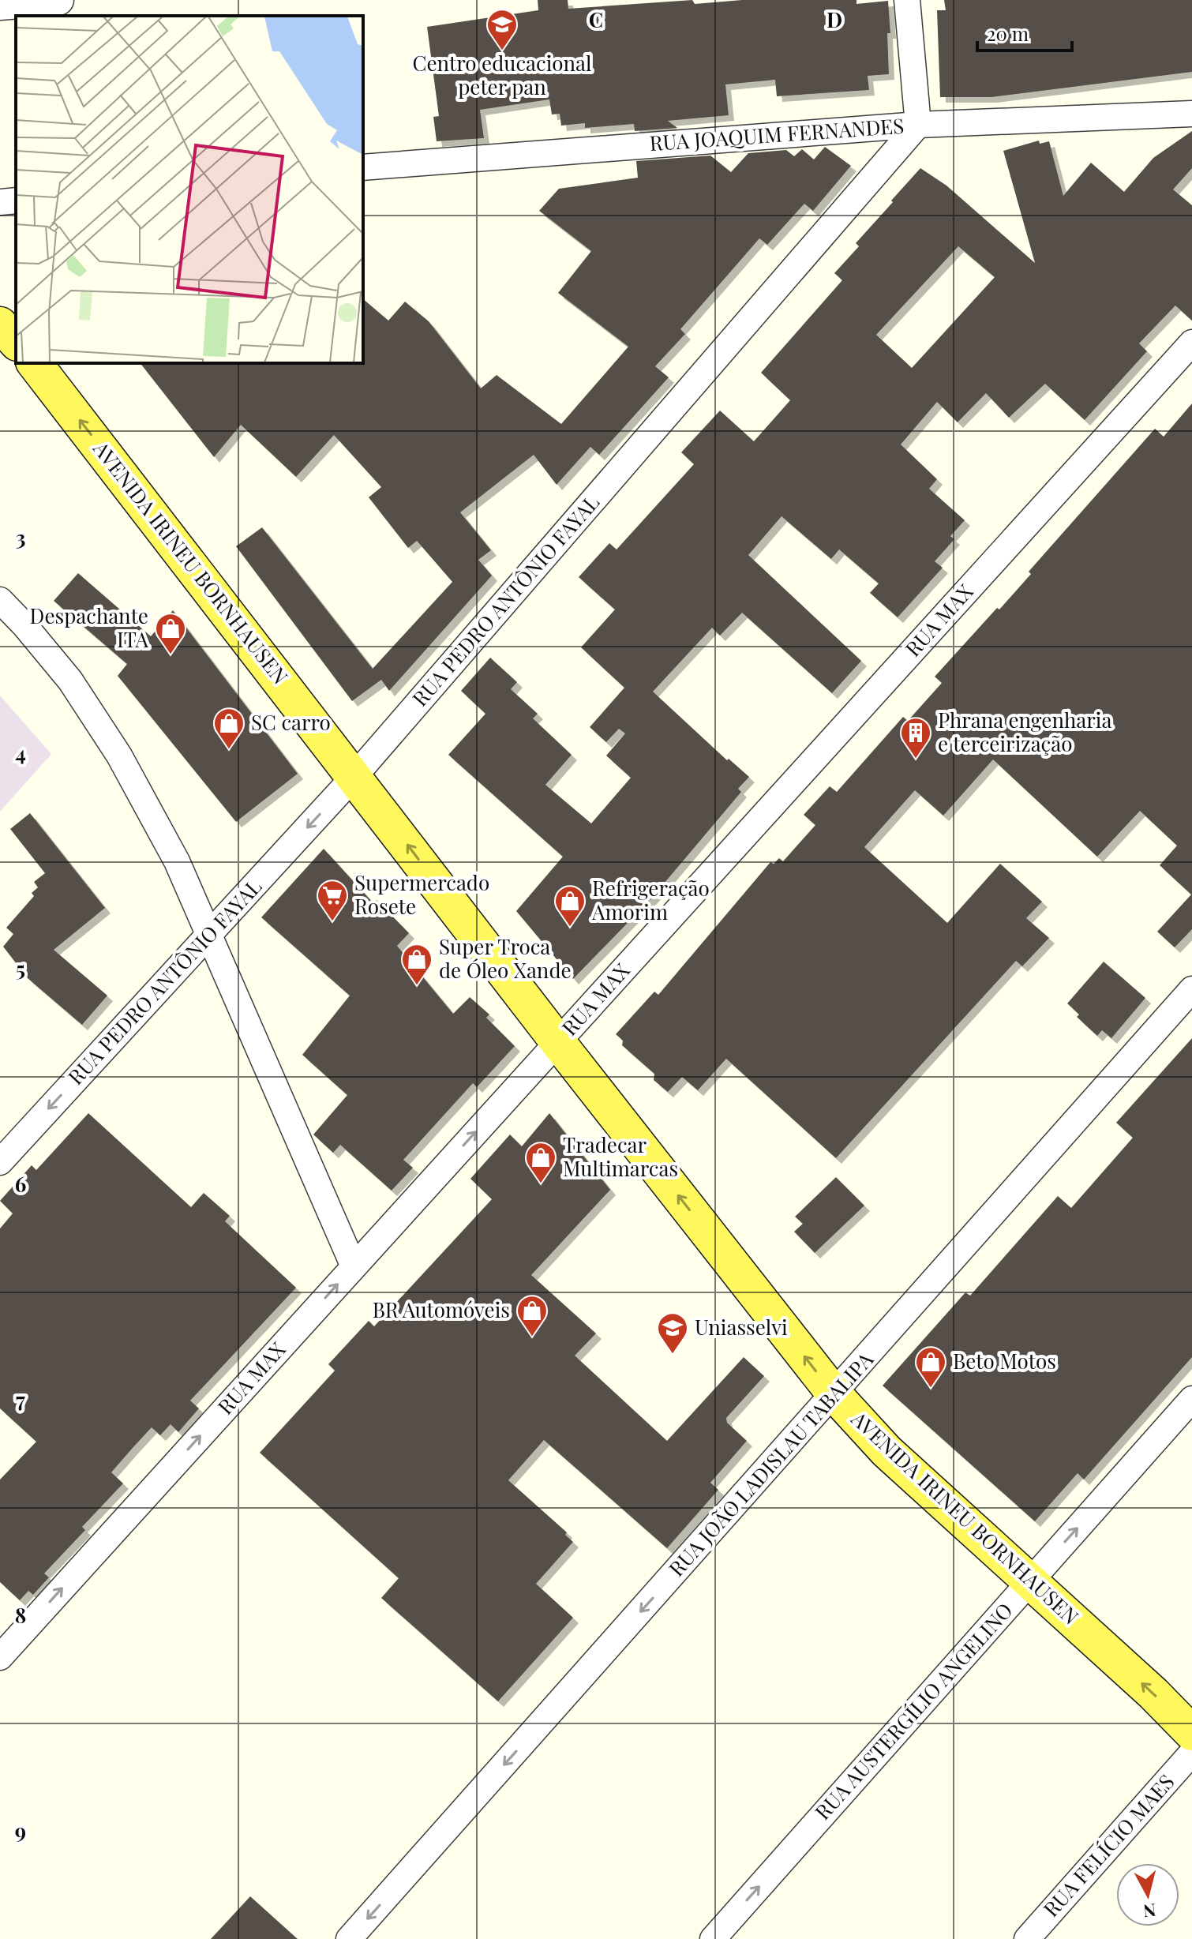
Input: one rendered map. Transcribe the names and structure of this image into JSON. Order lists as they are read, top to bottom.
{
  "streets": {
    "main road": ["AVENIDA IRINEU BORNHAUSEN"],
    "street": [
      "RUA JOAQUIM FERNANDES",
      "RUA PEDRO ANTÔNIO FAYAL",
      "RUA MAX",
      "RUA JOÃO LADISLAU TABALIPA",
      "RUA AUSTERGÍLIO ANGELINO",
      "RUA FELÍCIO MAES"
    ]
  },
  "crossings": [
    ["RUA JOAQUIM FERNANDES", "RUA PEDRO ANTÔNIO FAYAL"],
    ["AVENIDA IRINEU BORNHAUSEN", "RUA PEDRO ANTÔNIO FAYAL"],
    ["AVENIDA IRINEU BORNHAUSEN", "RUA MAX"],
    ["AVENIDA IRINEU BORNHAUSEN", "RUA JOÃO LADISLAU TABALIPA"],
    ["AVENIDA IRINEU BORNHAUSEN", "RUA AUSTERGÍLIO ANGELINO"]
  ],
  "one_way": [
    "AVENIDA IRINEU BORNHAUSEN",
    "RUA PEDRO ANTÔNIO FAYAL",
    "RUA MAX",
    "RUA JOÃO LADISLAU TABALIPA",
    "RUA AUSTERGÍLIO ANGELINO"
  ],
  "places": {
    "school or university": ["Centro educacional peter pan", "Uniasselvi"],
    "shop": [
      "Despachante ITA",
      "SC carro",
      "Refrigeração Amorim",
      "Super Troca de Óleo Xande",
      "Tradecar Multimarcas",
      "BR Automóveis",
      "Beto Motos"
    ],
    "building": ["Phrana engenharia e terceirização"],
    "supermarket": ["Supermercado Rosete"]
  },
  "scale_bar": "20 m",
  "north": "bottom",
  "grid": {
    "columns": ["C", "D"],
    "rows": [
      "3",
      "4",
      "5",
      "6",
      "7",
      "8",
      "9"
    ]
  }
}
